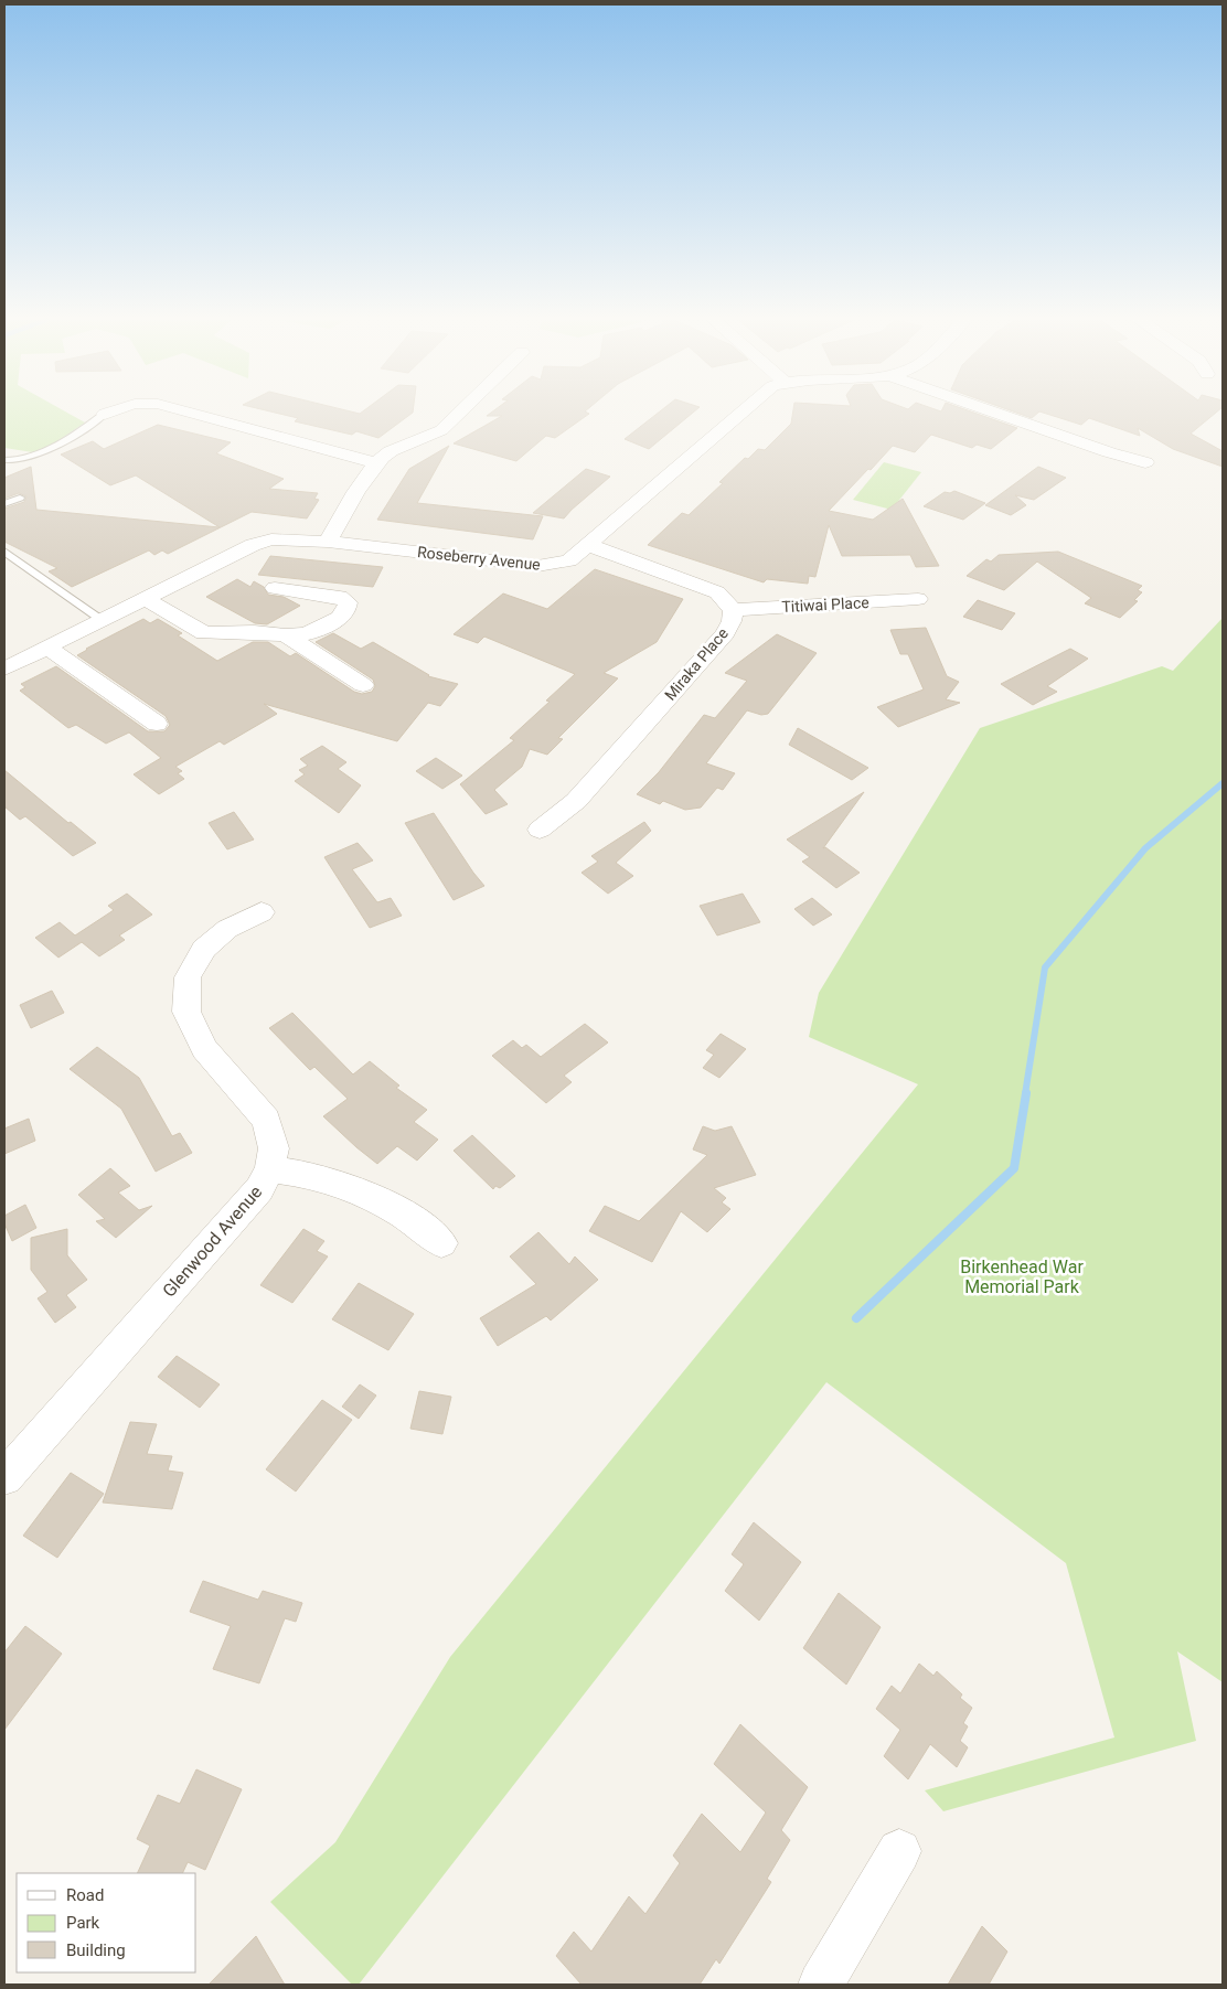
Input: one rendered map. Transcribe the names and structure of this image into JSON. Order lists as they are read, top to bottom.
{
  "streets": {
    "street": [
      "Roseberry Avenue",
      "Titiwai Place",
      "Miraka Place",
      "Glenwood Avenue"
    ]
  },
  "crossings": [
    ["Roseberry Avenue", "Miraka Place"],
    ["Titiwai Place", "Miraka Place"]
  ],
  "parks": ["Birkenhead War Memorial Park"],
  "legend": ["Road", "Park", "Building"]
}
